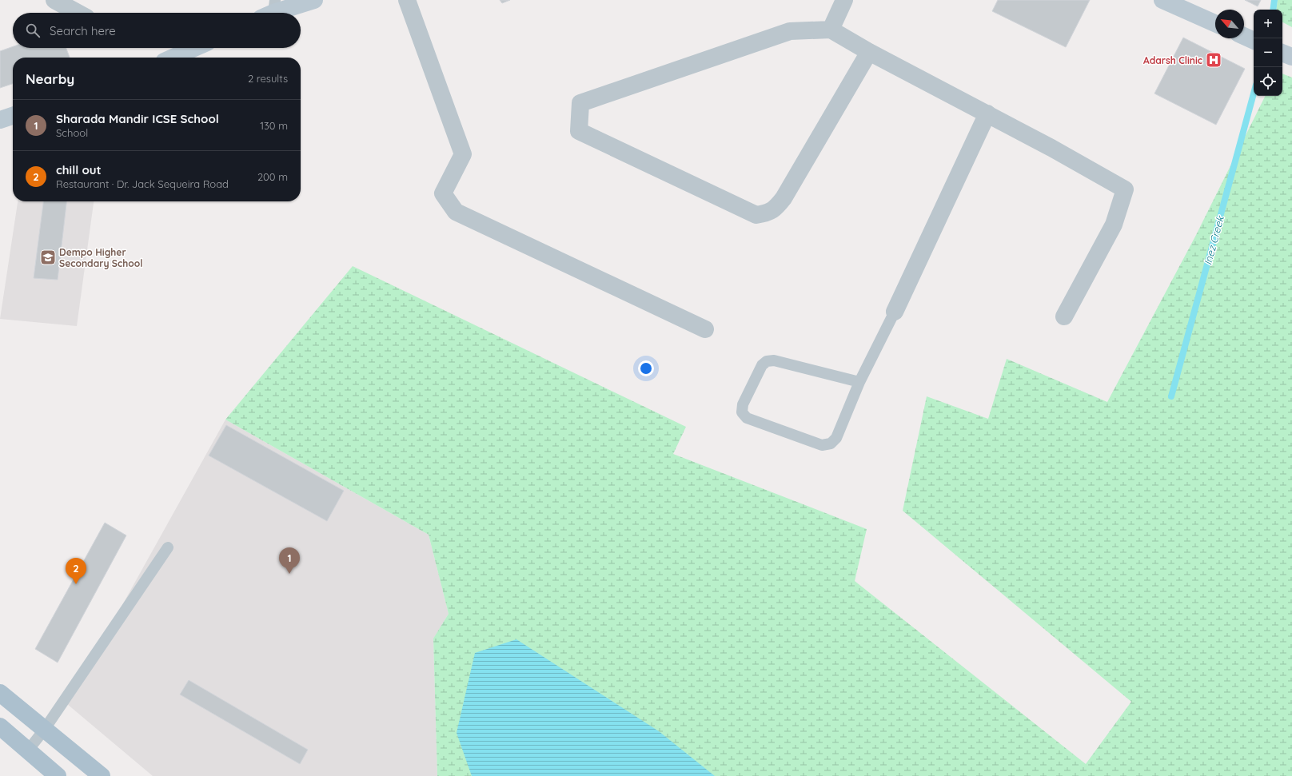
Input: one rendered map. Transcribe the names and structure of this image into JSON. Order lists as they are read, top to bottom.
{
  "water": ["Inez Creek"],
  "places": {
    "hospital": ["Adarsh Clinic"],
    "school or university": ["Dempo Higher Secondary School"]
  },
  "north": "top left",
  "page": {
    "map_buttons": ["+", "−"],
    "search": "Search here",
    "heading": ["Nearby", "2 results"],
    "list": [
      {
        "mark": "1",
        "name": "Sharada Mandir ICSE School",
        "note": "School",
        "value": "130 m"
      },
      {
        "mark": "2",
        "name": "chill out",
        "note": "Restaurant · Dr. Jack Sequeira Road",
        "value": "200 m"
      }
    ],
    "pins": ["1", "2"]
  }
}
